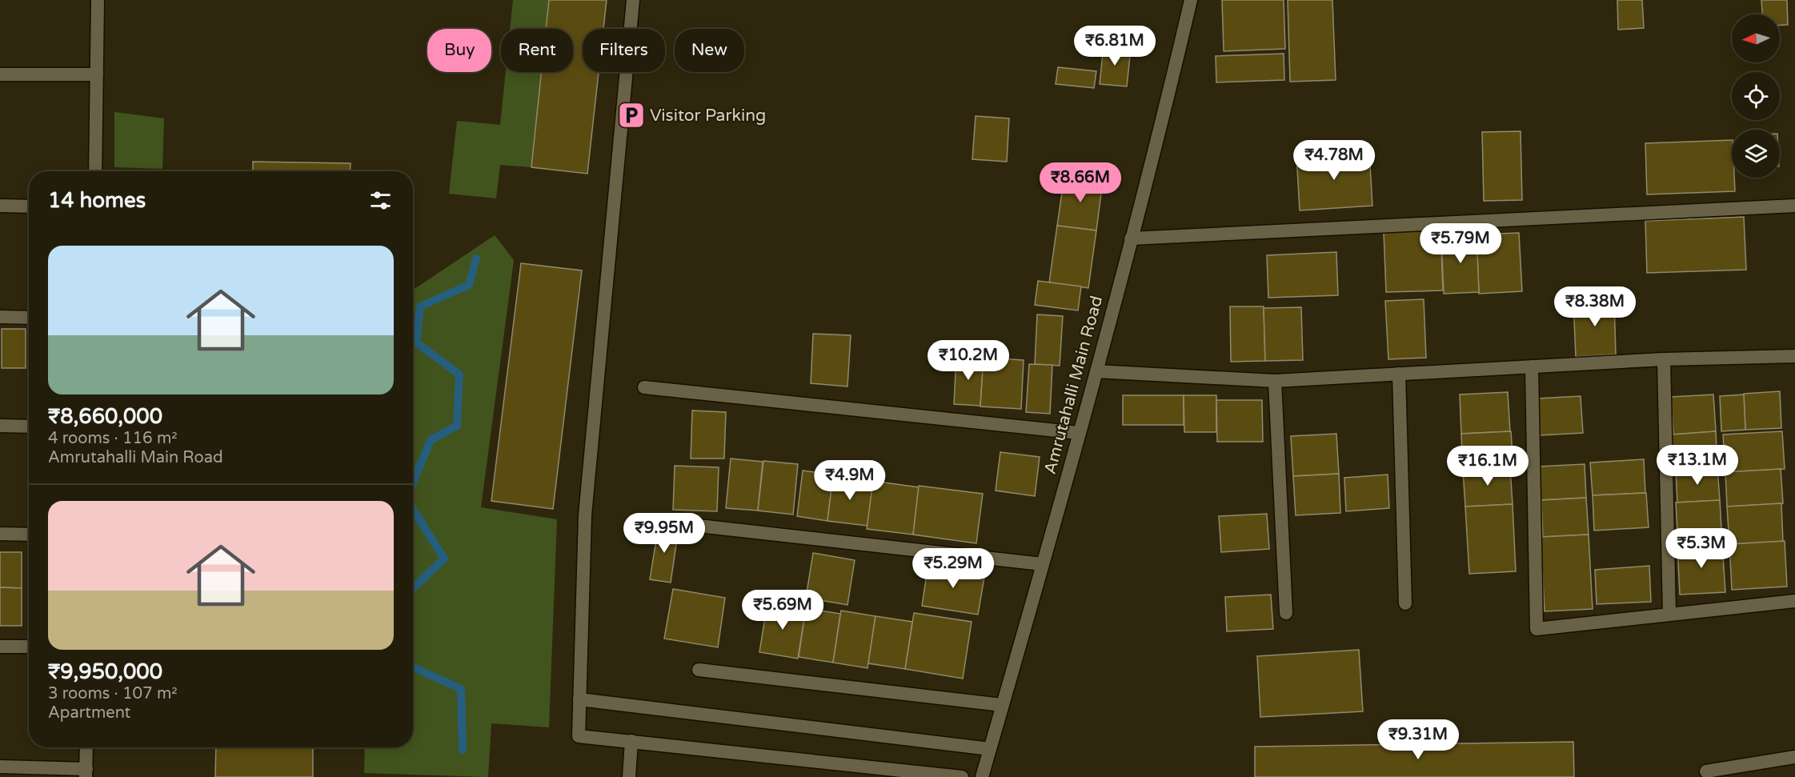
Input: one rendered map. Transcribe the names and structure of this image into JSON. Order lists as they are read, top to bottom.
{
  "streets": {
    "street": ["Amrutahalli Main Road"]
  },
  "places": {
    "parking": ["Visitor Parking"]
  },
  "north": "left",
  "page": {
    "price": [
      "₹6.81M",
      "₹4.78M",
      "₹8.66M",
      "₹5.79M",
      "₹8.38M",
      "₹10.2M",
      "₹13.1M",
      "₹16.1M",
      "₹4.9M",
      "₹9.95M",
      "₹5.3M",
      "₹5.29M",
      "₹5.69M",
      "₹9.31M"
    ],
    "chip": [
      "Buy",
      "Rent",
      "Filters",
      "New"
    ],
    "heading": "14 homes",
    "list": [
      {
        "name": "₹8,660,000",
        "note": "4 rooms · 116 m² · Amrutahalli Main Road"
      },
      {
        "name": "₹9,950,000",
        "note": "3 rooms · 107 m² · Apartment"
      }
    ]
  }
}
